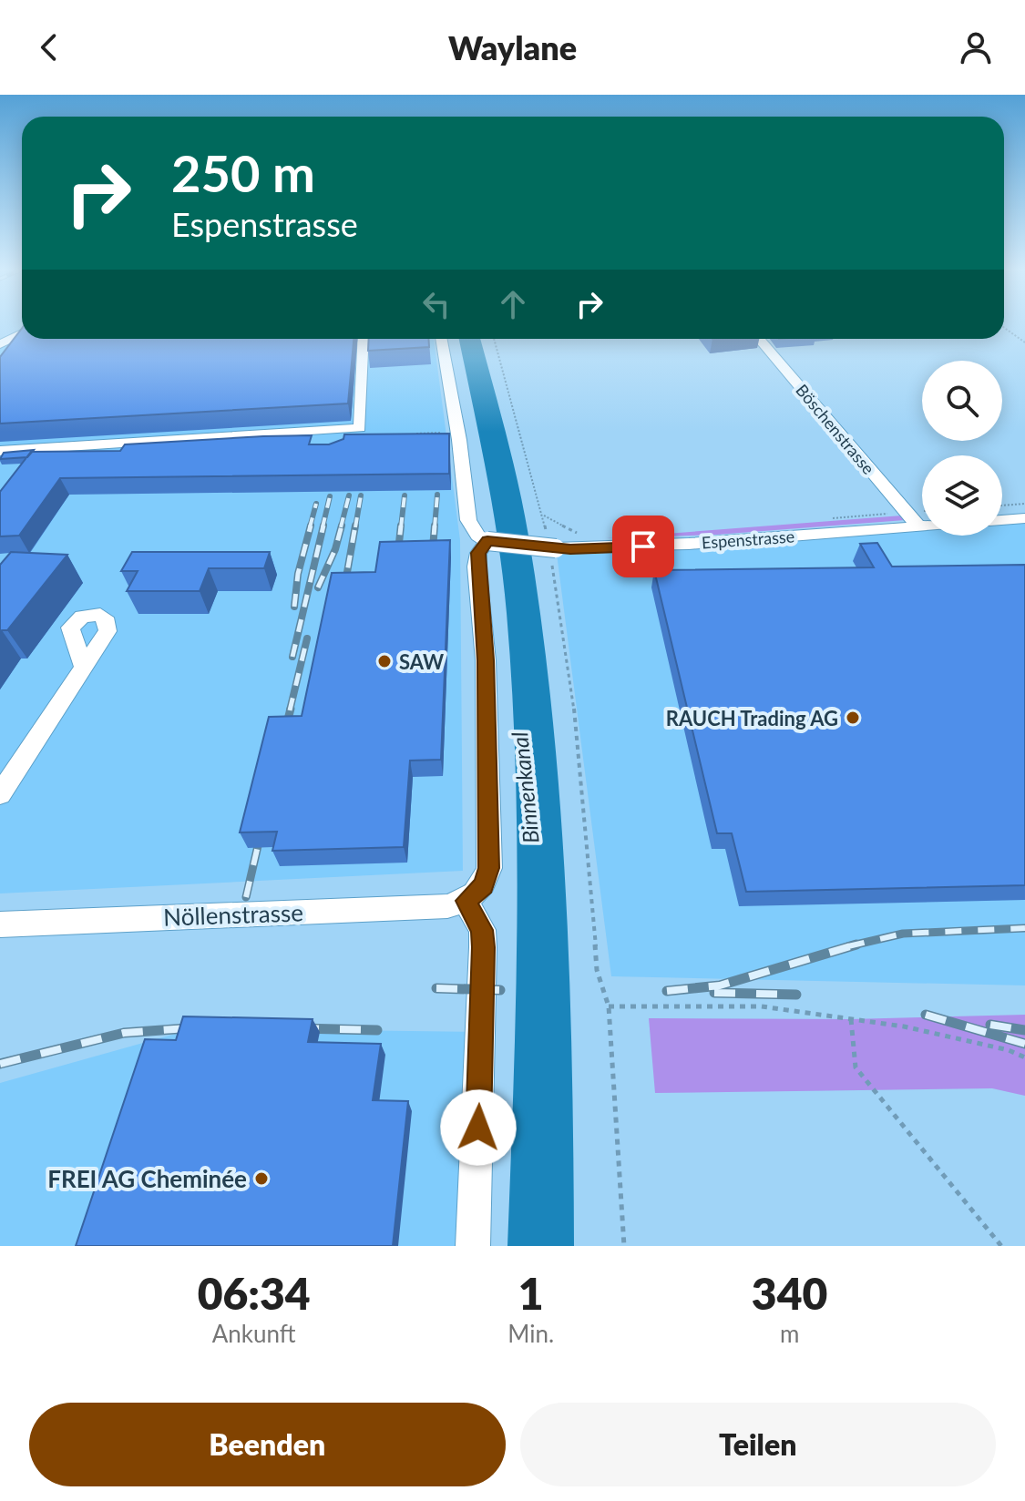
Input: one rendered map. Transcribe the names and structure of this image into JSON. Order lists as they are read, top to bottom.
{
  "streets": {
    "street": ["Böschenstrasse", "Espenstrasse", "Nöllenstrasse"]
  },
  "crossings": [
    ["Böschenstrasse", "Espenstrasse"]
  ],
  "water": ["Binnenkanal"],
  "places": ["SAW", "RAUCH Trading AG", "FREI AG Cheminée"],
  "page": {
    "header": "Waylane",
    "turn": ["250 m", "Espenstrasse"],
    "eta": [
      "06:34",
      "Ankunft",
      "1",
      "Min.",
      "340",
      "m"
    ],
    "buttons": ["Beenden", "Teilen"]
  }
}
